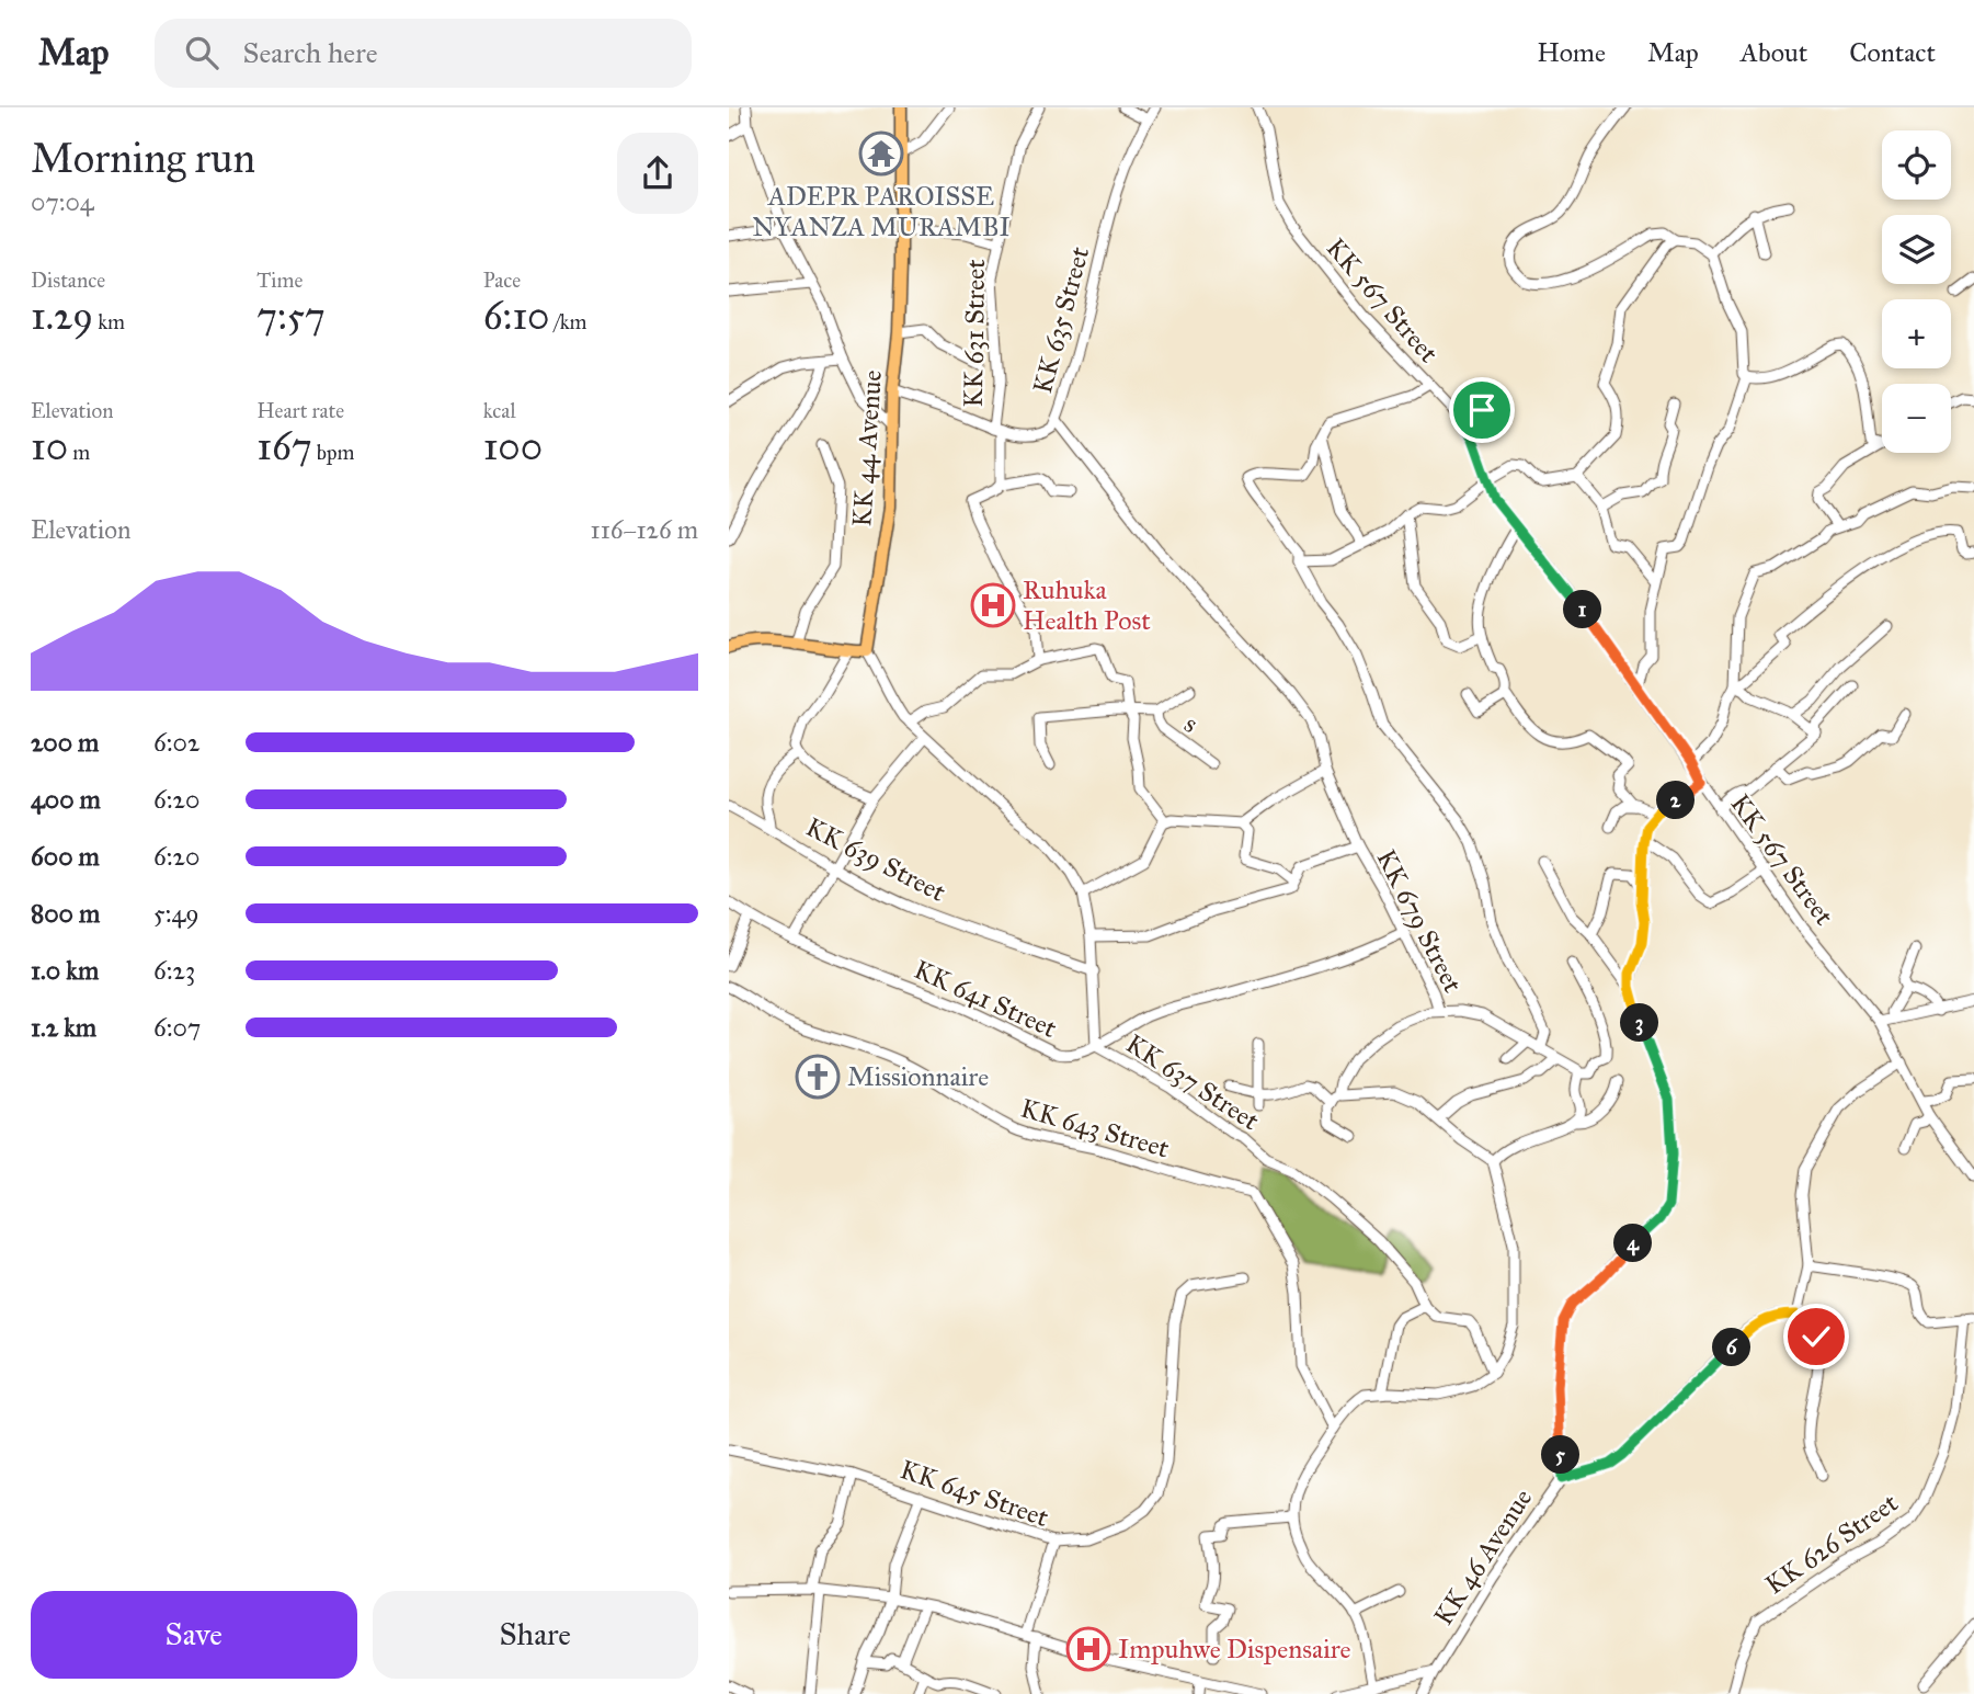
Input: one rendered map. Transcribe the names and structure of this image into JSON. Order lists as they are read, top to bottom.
{
  "streets": {
    "main road": ["KK 44 Avenue"],
    "street": [
      "KK 567 Street",
      "KK 635 Street",
      "KK 631 Street",
      "s",
      "KK 639 Street",
      "KK 679 Street",
      "KK 641 Street",
      "KK 637 Street",
      "KK 643 Street",
      "KK 645 Street",
      "KK 626 Street",
      "KK 46 Avenue"
    ]
  },
  "crossings": [
    ["KK 635 Street", "KK 631 Street"],
    ["KK 635 Street", "KK 44 Avenue"],
    ["KK 635 Street", "KK 679 Street"],
    ["KK 44 Avenue", "KK 637 Street"],
    ["KK 639 Street", "KK 637 Street"],
    ["KK 679 Street", "KK 641 Street"],
    ["KK 641 Street", "KK 637 Street"]
  ],
  "places": {
    "temple": ["ADEPR PAROISSE NYANZA MURAMBI"],
    "hospital": ["Ruhuka Health Post", "Impuhwe Dispensaire"],
    "church": ["Missionnaire"]
  },
  "page": {
    "header": "Map",
    "search": "Search here",
    "nav": [
      "Home",
      "Map",
      "About",
      "Contact"
    ],
    "heading": ["Morning run", "07:04"],
    "map_buttons": ["+", "−"],
    "stats": [
      ["Distance", "1.29 km"],
      ["Time", "7:57"],
      ["Pace", "6:10 /km"],
      ["Elevation", "10 m"],
      ["Heart rate", "167 bpm"],
      ["kcal", "100"]
    ],
    "chart": ["Elevation", "116–126 m"],
    "pins": [
      "1",
      "2",
      "3",
      "4",
      "6",
      "5"
    ],
    "list": [
      {
        "name": "200 m",
        "note": "6:02"
      },
      {
        "name": "400 m",
        "note": "6:20"
      },
      {
        "name": "600 m",
        "note": "6:20"
      },
      {
        "name": "800 m",
        "note": "5:49"
      },
      {
        "name": "1.0 km",
        "note": "6:23"
      },
      {
        "name": "1.2 km",
        "note": "6:07"
      }
    ],
    "buttons": ["Save", "Share"]
  }
}
